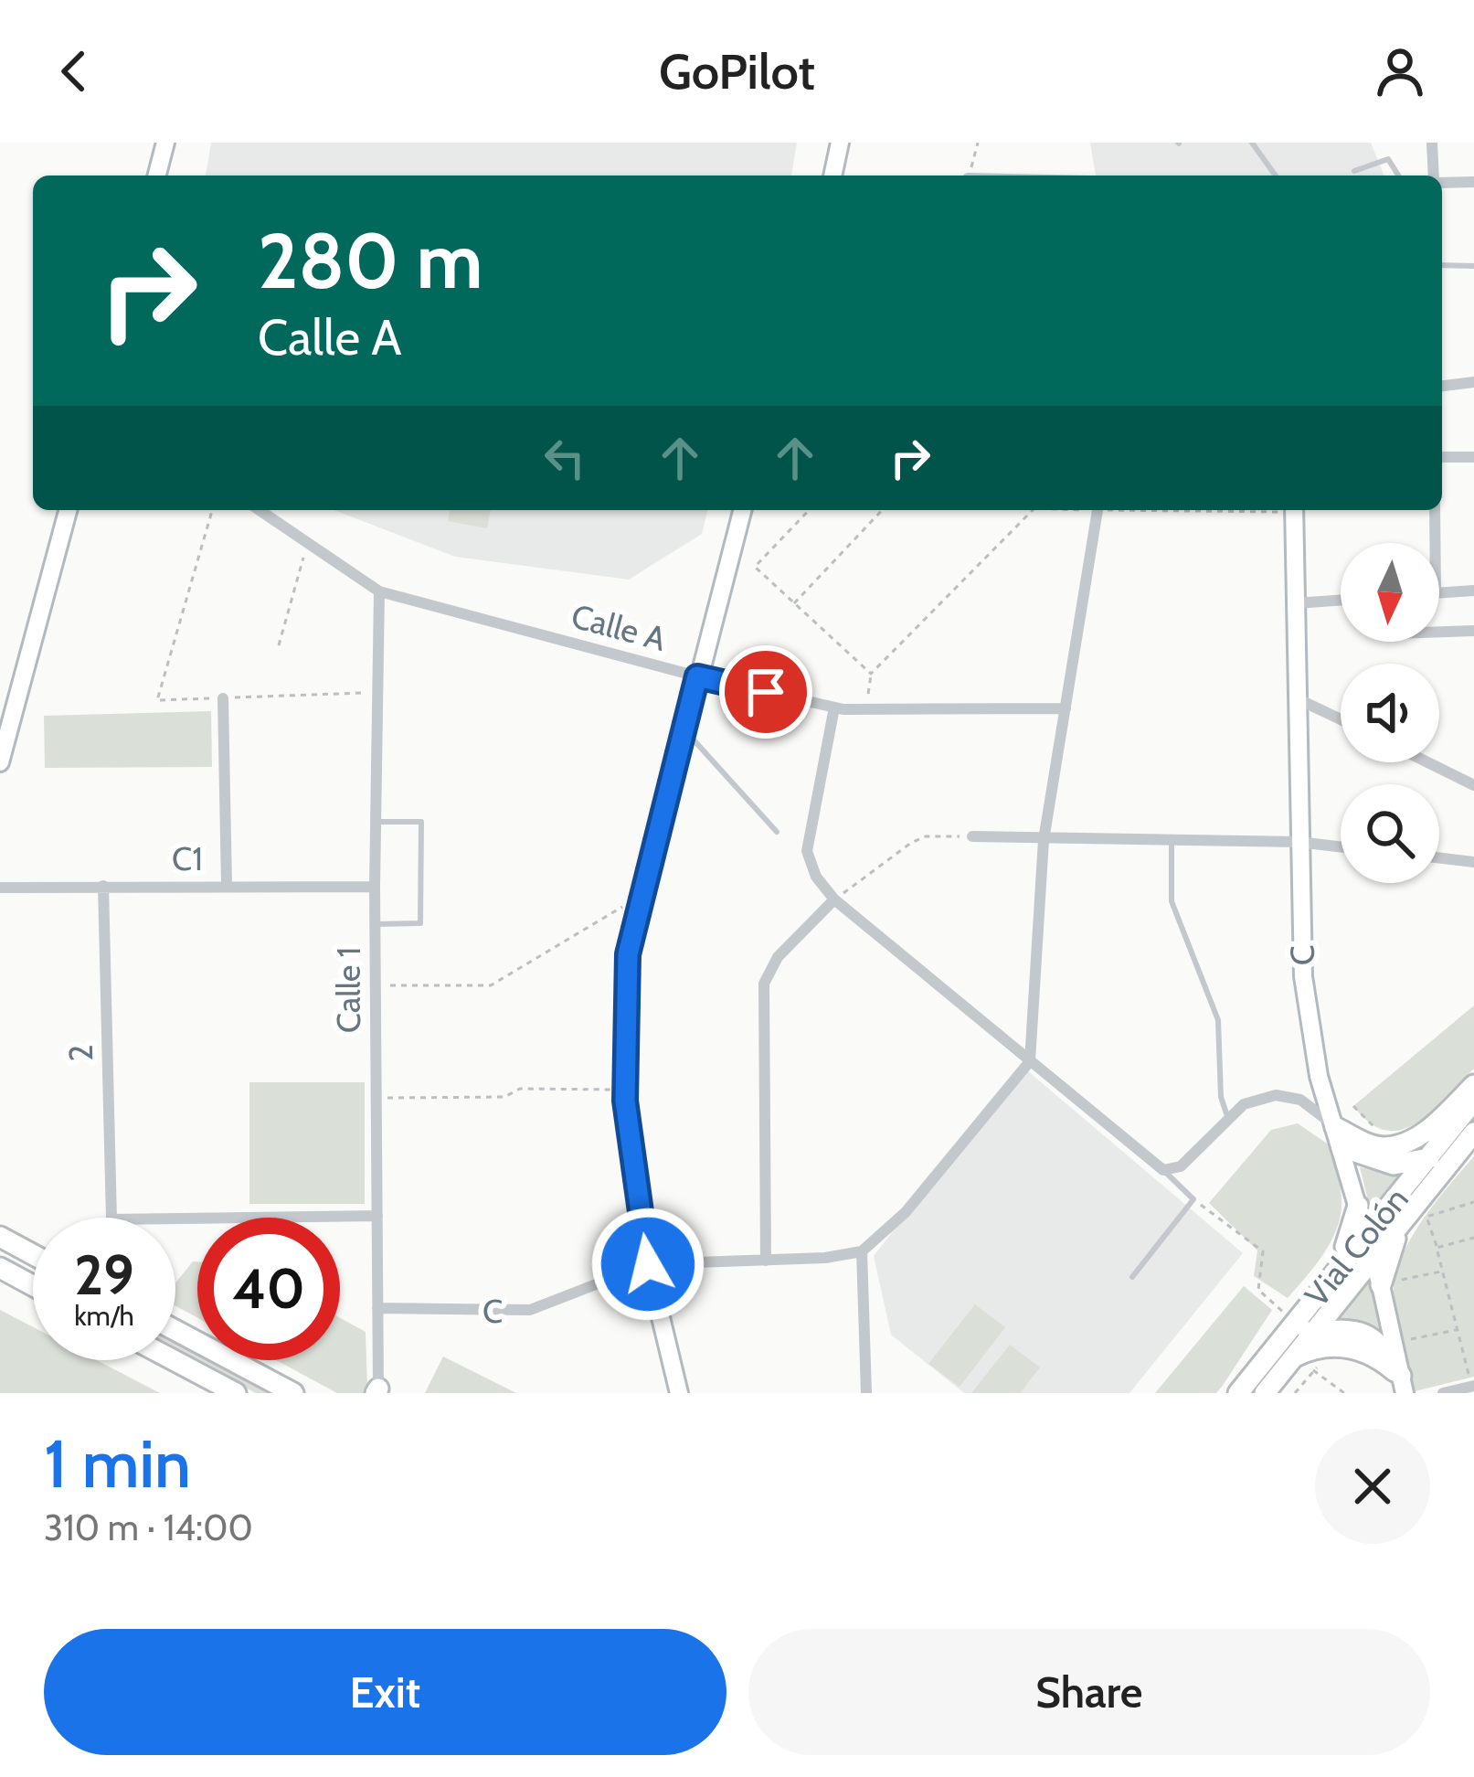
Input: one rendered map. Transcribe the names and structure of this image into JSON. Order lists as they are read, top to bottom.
{
  "streets": {
    "main road": ["Vial Colón"],
    "street": [
      "Calle A",
      "C1",
      "C",
      "Calle 1",
      "2"
    ]
  },
  "crossings": [
    ["Calle A", "Calle 1"],
    ["C1", "Calle 1"],
    ["C1", "2"],
    ["C", "Calle 1"],
    ["C", "Vial Colón"],
    ["Calle 1", "2"]
  ],
  "north": "bottom",
  "page": {
    "header": "GoPilot",
    "turn": ["280 m", "Calle A"],
    "speed": "29 km/h",
    "limit": "40",
    "heading": ["1 min", "310 m · 14:00"],
    "buttons": ["Exit", "Share"]
  }
}
